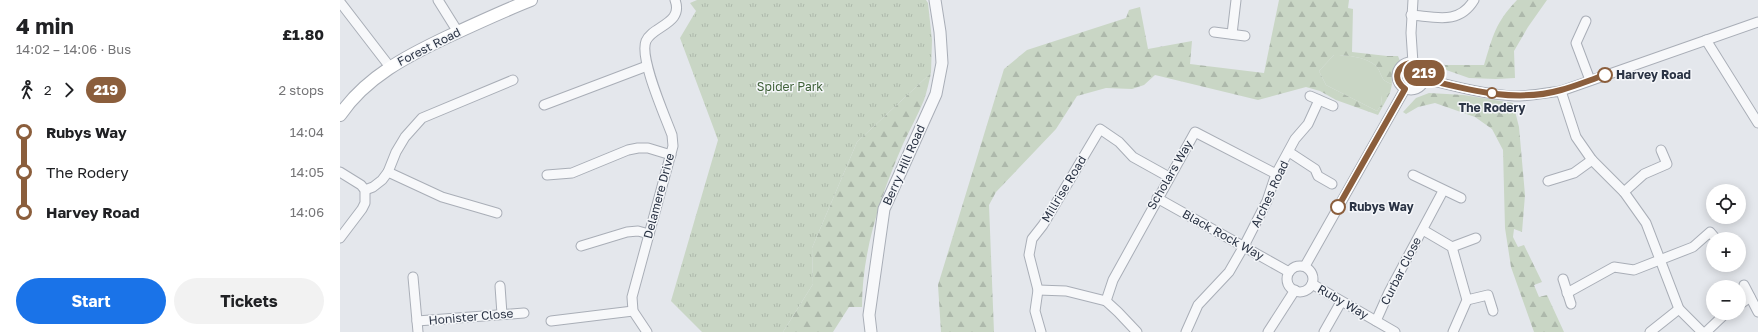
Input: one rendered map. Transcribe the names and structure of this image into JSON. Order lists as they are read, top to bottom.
{
  "streets": {
    "main road": ["Forest Road"],
    "street": [
      "Berry Hill Road",
      "Scholars Way",
      "Millrise Road",
      "Arches Road",
      "Delamere Drive",
      "Black Rock Way",
      "Curbar Close",
      "Ruby Way",
      "Honister Close"
    ]
  },
  "crossings": [
    ["Scholars Way", "Millrise Road"],
    ["Scholars Way", "Arches Road"],
    ["Scholars Way", "Black Rock Way"],
    ["Arches Road", "Black Rock Way"],
    ["Black Rock Way", "Ruby Way"],
    ["Curbar Close", "Ruby Way"]
  ],
  "parks": ["Spider Park"],
  "places": ["Harvey Road", "The Rodery", "Rubys Way"],
  "lines": ["bus line 219"],
  "page": {
    "heading": ["4 min", "14:02 – 14:06 · Bus", "£1.80"],
    "on_map": "219",
    "legs": ["2", "219", "2 stops"],
    "list": [
      {
        "name": "Rubys Way",
        "value": "14:04"
      },
      {
        "name": "The Rodery",
        "value": "14:05"
      },
      {
        "name": "Harvey Road",
        "value": "14:06"
      }
    ],
    "map_buttons": ["+", "−"],
    "buttons": ["Start", "Tickets"]
  }
}
